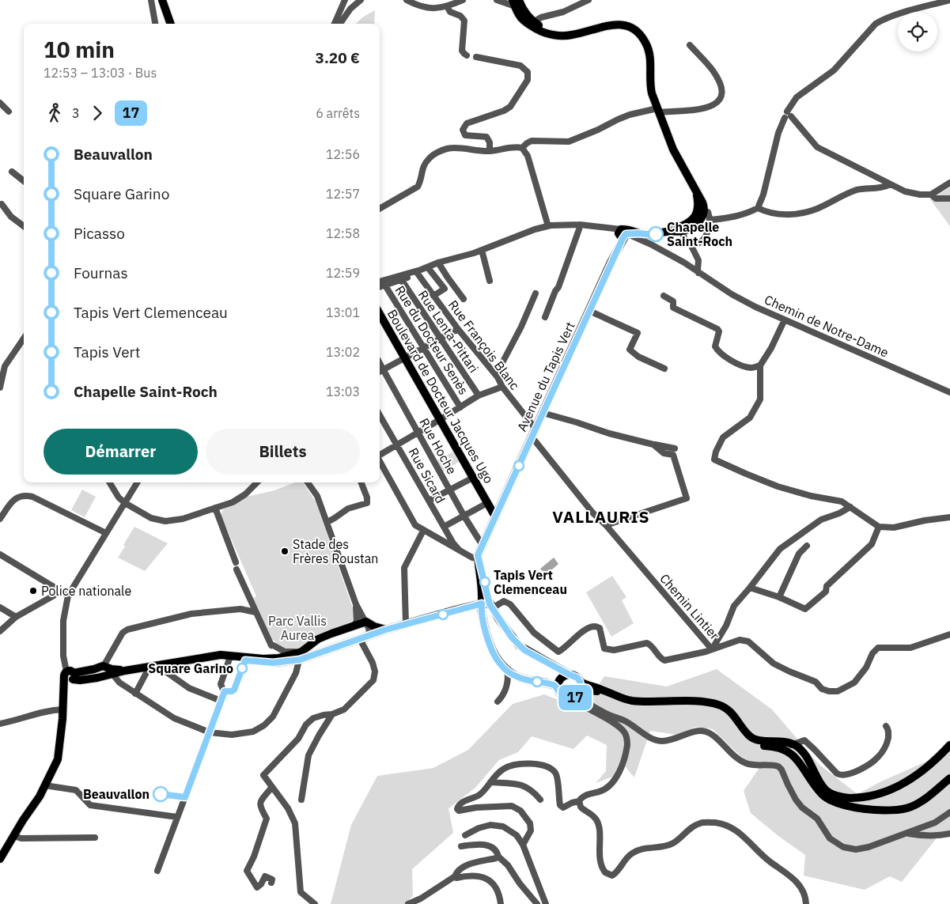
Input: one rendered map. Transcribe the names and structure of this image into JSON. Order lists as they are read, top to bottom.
{
  "streets": {
    "main road": ["Avenue du Tapis Vert", "Boulevard de Docteur Jacques Ugo"],
    "street": [
      "Chemin de Notre-Dame",
      "Rue Lenta-Pittari",
      "Rue du Docteur Senès",
      "Rue François Blanc",
      "Rue Hoche",
      "Rue Sicard",
      "Chemin Lintier"
    ]
  },
  "crossings": [
    ["Chemin de Notre-Dame", "Avenue du Tapis Vert"],
    ["Rue François Blanc", "Avenue du Tapis Vert"],
    ["Avenue du Tapis Vert", "Boulevard de Docteur Jacques Ugo"],
    ["Avenue du Tapis Vert", "Rue Hoche"],
    ["Avenue du Tapis Vert", "Chemin Lintier"]
  ],
  "districts": ["VALLAURIS"],
  "parks": ["Parc Vallis Aurea"],
  "places": [
    "Chapelle Saint-Roch",
    "Stade des Frères Roustan",
    "Tapis Vert Clemenceau",
    "Police nationale",
    "Square Garino",
    "Beauvallon"
  ],
  "lines": ["bus line 17"],
  "page": {
    "on_map": "17",
    "heading": ["10 min", "12:53 – 13:03 · Bus", "3.20 €"],
    "legs": ["3", "17", "6 arrêts"],
    "list": [
      {
        "name": "Beauvallon",
        "value": "12:56"
      },
      {
        "name": "Square Garino",
        "value": "12:57"
      },
      {
        "name": "Picasso",
        "value": "12:58"
      },
      {
        "name": "Fournas",
        "value": "12:59"
      },
      {
        "name": "Tapis Vert Clemenceau",
        "value": "13:01"
      },
      {
        "name": "Tapis Vert",
        "value": "13:02"
      },
      {
        "name": "Chapelle Saint-Roch",
        "value": "13:03"
      }
    ],
    "buttons": ["Démarrer", "Billets"]
  }
}
